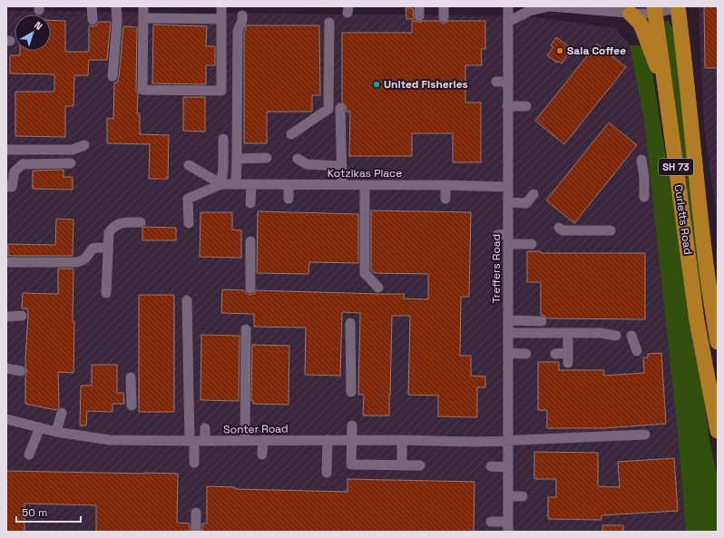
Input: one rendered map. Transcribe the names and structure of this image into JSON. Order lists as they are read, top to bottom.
{
  "streets": {
    "highway": ["SH 73", "Curletts Road"],
    "street": ["Kotzikas Place", "Treffers Road", "Sonter Road"]
  },
  "crossings": [
    ["Kotzikas Place", "Treffers Road"],
    ["Treffers Road", "Sonter Road"]
  ],
  "places": ["Sala Coffee", "United Fisheries"],
  "scale_bar": "50 m",
  "north": "top right"
}
